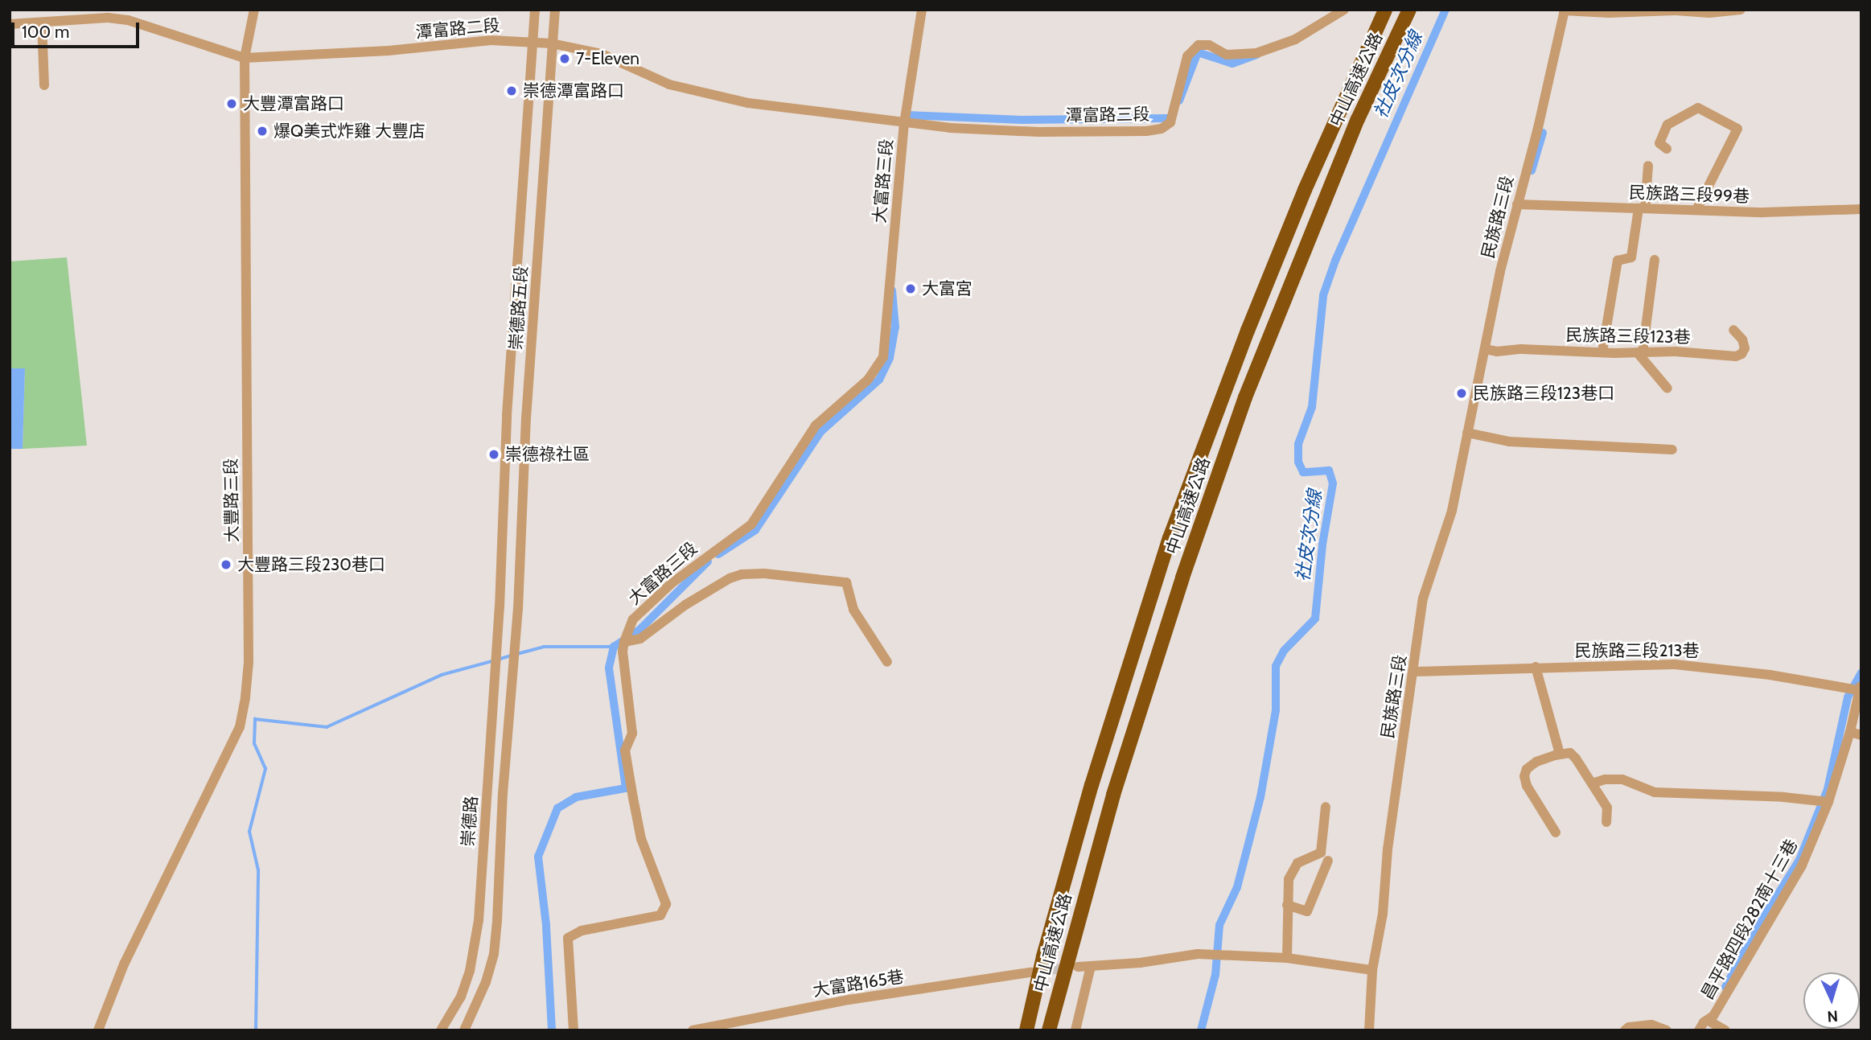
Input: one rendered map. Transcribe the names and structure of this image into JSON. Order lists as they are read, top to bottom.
{
  "streets": {
    "highway": ["中山高速公路"],
    "street": [
      "潭富路二段",
      "潭富路三段",
      "大富路三段",
      "民族路三段99巷",
      "民族路三段",
      "崇德路五段",
      "民族路三段123巷",
      "大豐路三段",
      "民族路三段213巷",
      "崇德路",
      "昌平路四段282南十三巷",
      "大富路165巷"
    ]
  },
  "crossings": [
    ["潭富路二段", "潭富路三段"],
    ["潭富路二段", "大富路三段"],
    ["潭富路二段", "崇德路五段"],
    ["潭富路二段", "大豐路三段"],
    ["潭富路三段", "大富路三段"],
    ["民族路三段99巷", "民族路三段"],
    ["民族路三段", "民族路三段123巷"],
    ["民族路三段", "民族路三段213巷"],
    ["崇德路五段", "崇德路"],
    ["民族路三段213巷", "昌平路四段282南十三巷"]
  ],
  "water": ["社皮次分線"],
  "places": [
    "7-Eleven",
    "崇德潭富路口",
    "大豐潭富路口",
    "爆Q美式炸雞 大豐店",
    "大富宮",
    "民族路三段123巷口",
    "崇德祿社區",
    "大豐路三段230巷口"
  ],
  "scale_bar": "100 m",
  "north": "bottom"
}
